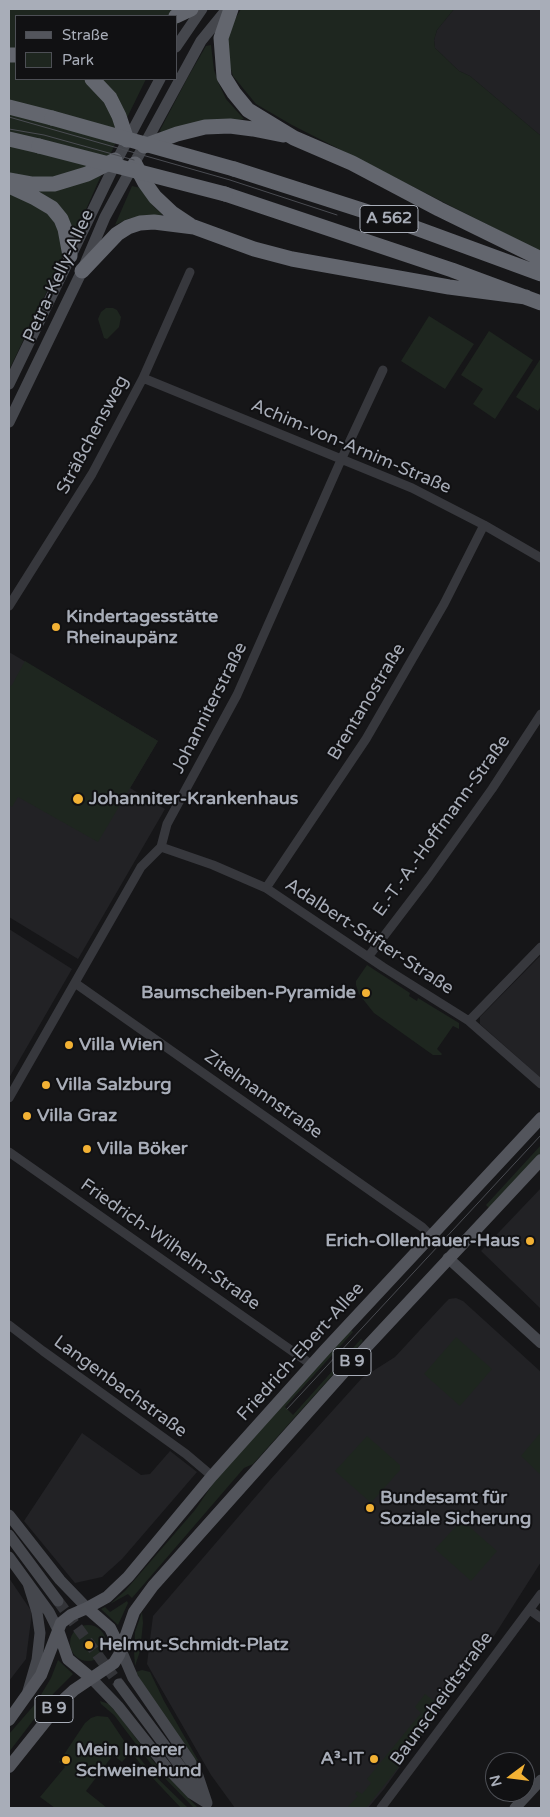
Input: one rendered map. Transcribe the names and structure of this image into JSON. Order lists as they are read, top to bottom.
{
  "streets": {
    "highway": ["A 562"],
    "main road": ["Petra-Kelly-Allee", "Friedrich-Ebert-Allee", "B 9"],
    "street": [
      "Sträßchensweg",
      "Achim-von-Arnim-Straße",
      "Brentanostraße",
      "Johanniterstraße",
      "E.-T.-A.-Hoffmann-Straße",
      "Adalbert-Stifter-Straße",
      "Zitelmannstraße",
      "Friedrich-Wilhelm-Straße",
      "Langenbachstraße",
      "Baunscheidtstraße"
    ]
  },
  "crossings": [
    ["Sträßchensweg", "Achim-von-Arnim-Straße"],
    ["Achim-von-Arnim-Straße", "Brentanostraße"],
    ["Achim-von-Arnim-Straße", "Johanniterstraße"],
    ["Brentanostraße", "Adalbert-Stifter-Straße"],
    ["Johanniterstraße", "Adalbert-Stifter-Straße"],
    ["E.-T.-A.-Hoffmann-Straße", "Adalbert-Stifter-Straße"],
    ["Zitelmannstraße", "Friedrich-Ebert-Allee"],
    ["Friedrich-Wilhelm-Straße", "Friedrich-Ebert-Allee"],
    ["Friedrich-Ebert-Allee", "B 9"],
    ["Friedrich-Ebert-Allee", "Langenbachstraße"]
  ],
  "places": [
    "Kindertagesstätte Rheinaupänz",
    "Johanniter-Krankenhaus",
    "Baumscheiben-Pyramide",
    "Villa Wien",
    "Villa Salzburg",
    "Villa Graz",
    "Villa Böker",
    "Erich-Ollenhauer-Haus",
    "Bundesamt für Soziale Sicherung",
    "Helmut-Schmidt-Platz",
    "A³-IT",
    "Mein Innerer Schweinehund"
  ],
  "legend": ["Straße", "Park"],
  "north": "left"
}
